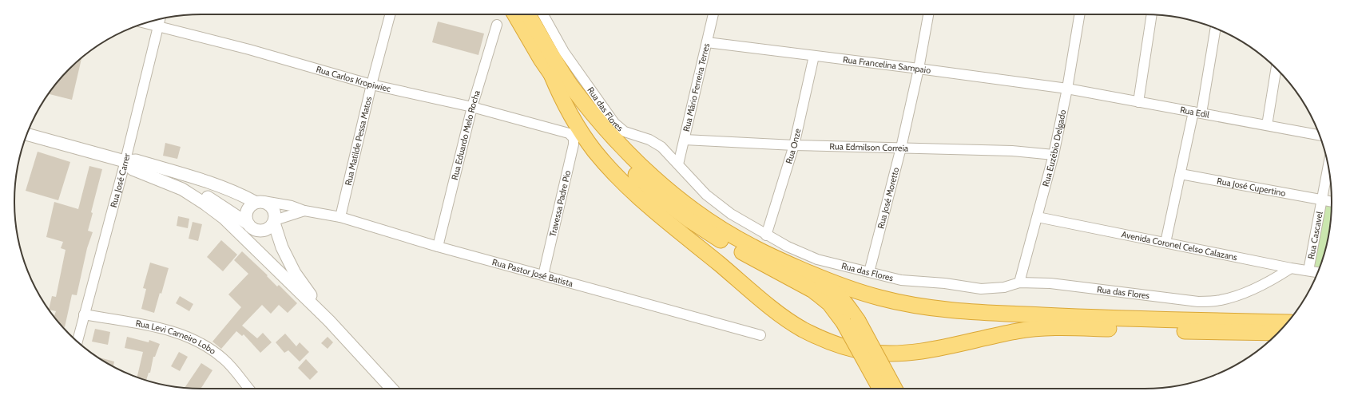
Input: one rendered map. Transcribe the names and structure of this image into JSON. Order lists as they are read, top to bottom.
{
  "streets": {
    "street": [
      "Rua Francelina Sampaio",
      "Rua Carlos Kropiwiec",
      "Rua Mário Ferreira Terres",
      "Rua das Flores",
      "Rua Edil",
      "Rua Eduardo Melo Rocha",
      "Rua Matilde Pessa Matos",
      "Rua Onze",
      "Rua Edmilson Correia",
      "Rua Euzébio Delgado",
      "Rua José Carrer",
      "Rua José Cupertino",
      "Rua José Moretto",
      "Travessa Padre Pio",
      "Rua Cascavel",
      "Avenida Coronel Celso Calazans",
      "Rua Pastor José Batista",
      "Rua Levi Carneiro Lobo"
    ]
  },
  "crossings": [
    ["Rua Francelina Sampaio", "Rua Mário Ferreira Terres"],
    ["Rua Francelina Sampaio", "Rua Edil"],
    ["Rua Francelina Sampaio", "Rua Onze"],
    ["Rua Francelina Sampaio", "Rua Euzébio Delgado"],
    ["Rua Francelina Sampaio", "Rua José Moretto"],
    ["Rua Carlos Kropiwiec", "Rua Eduardo Melo Rocha"],
    ["Rua Carlos Kropiwiec", "Rua Matilde Pessa Matos"],
    ["Rua Carlos Kropiwiec", "Rua José Carrer"],
    ["Rua Carlos Kropiwiec", "Travessa Padre Pio"],
    ["Rua Mário Ferreira Terres", "Rua das Flores"],
    ["Rua Mário Ferreira Terres", "Rua Edmilson Correia"],
    ["Rua das Flores", "Rua Onze"],
    ["Rua das Flores", "Rua Euzébio Delgado"],
    ["Rua das Flores", "Rua José Moretto"],
    ["Rua das Flores", "Avenida Coronel Celso Calazans"],
    ["Rua Edil", "Rua Euzébio Delgado"],
    ["Rua Eduardo Melo Rocha", "Rua Pastor José Batista"],
    ["Rua Matilde Pessa Matos", "Rua Pastor José Batista"],
    ["Rua Onze", "Rua Edmilson Correia"],
    ["Rua Edmilson Correia", "Rua Euzébio Delgado"],
    ["Rua Edmilson Correia", "Rua José Moretto"],
    ["Rua Euzébio Delgado", "Avenida Coronel Celso Calazans"],
    ["Rua José Carrer", "Rua Levi Carneiro Lobo"],
    ["Rua José Cupertino", "Rua Cascavel"],
    ["Travessa Padre Pio", "Rua Pastor José Batista"],
    ["Rua Cascavel", "Avenida Coronel Celso Calazans"]
  ]
}
